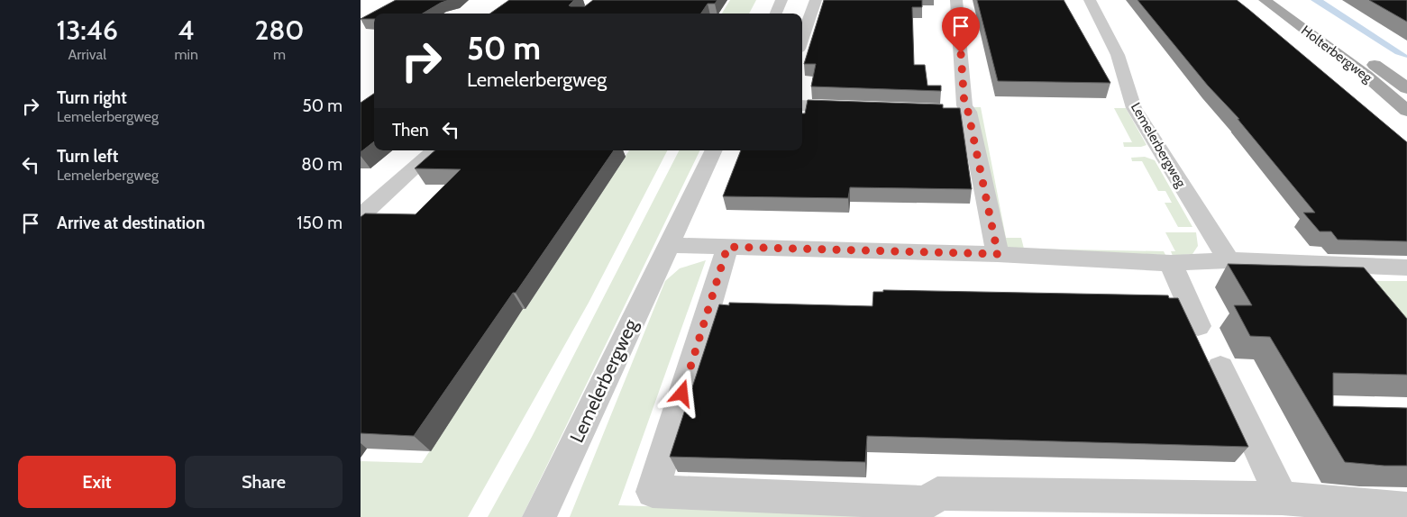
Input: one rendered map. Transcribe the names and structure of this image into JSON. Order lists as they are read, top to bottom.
{
  "streets": {
    "main road": ["Holterbergweg"],
    "street": ["Lemelerbergweg"]
  },
  "page": {
    "eta": [
      "13:46",
      "Arrival",
      "4",
      "min",
      "280",
      "m"
    ],
    "turn": ["50 m", "Lemelerbergweg"],
    "list": [
      {
        "name": "Turn right",
        "note": "Lemelerbergweg",
        "value": "50 m"
      },
      {
        "name": "Turn left",
        "note": "Lemelerbergweg",
        "value": "80 m"
      },
      {
        "name": "Arrive at destination",
        "value": "150 m"
      }
    ],
    "then": "Then",
    "buttons": ["Exit", "Share"]
  }
}
